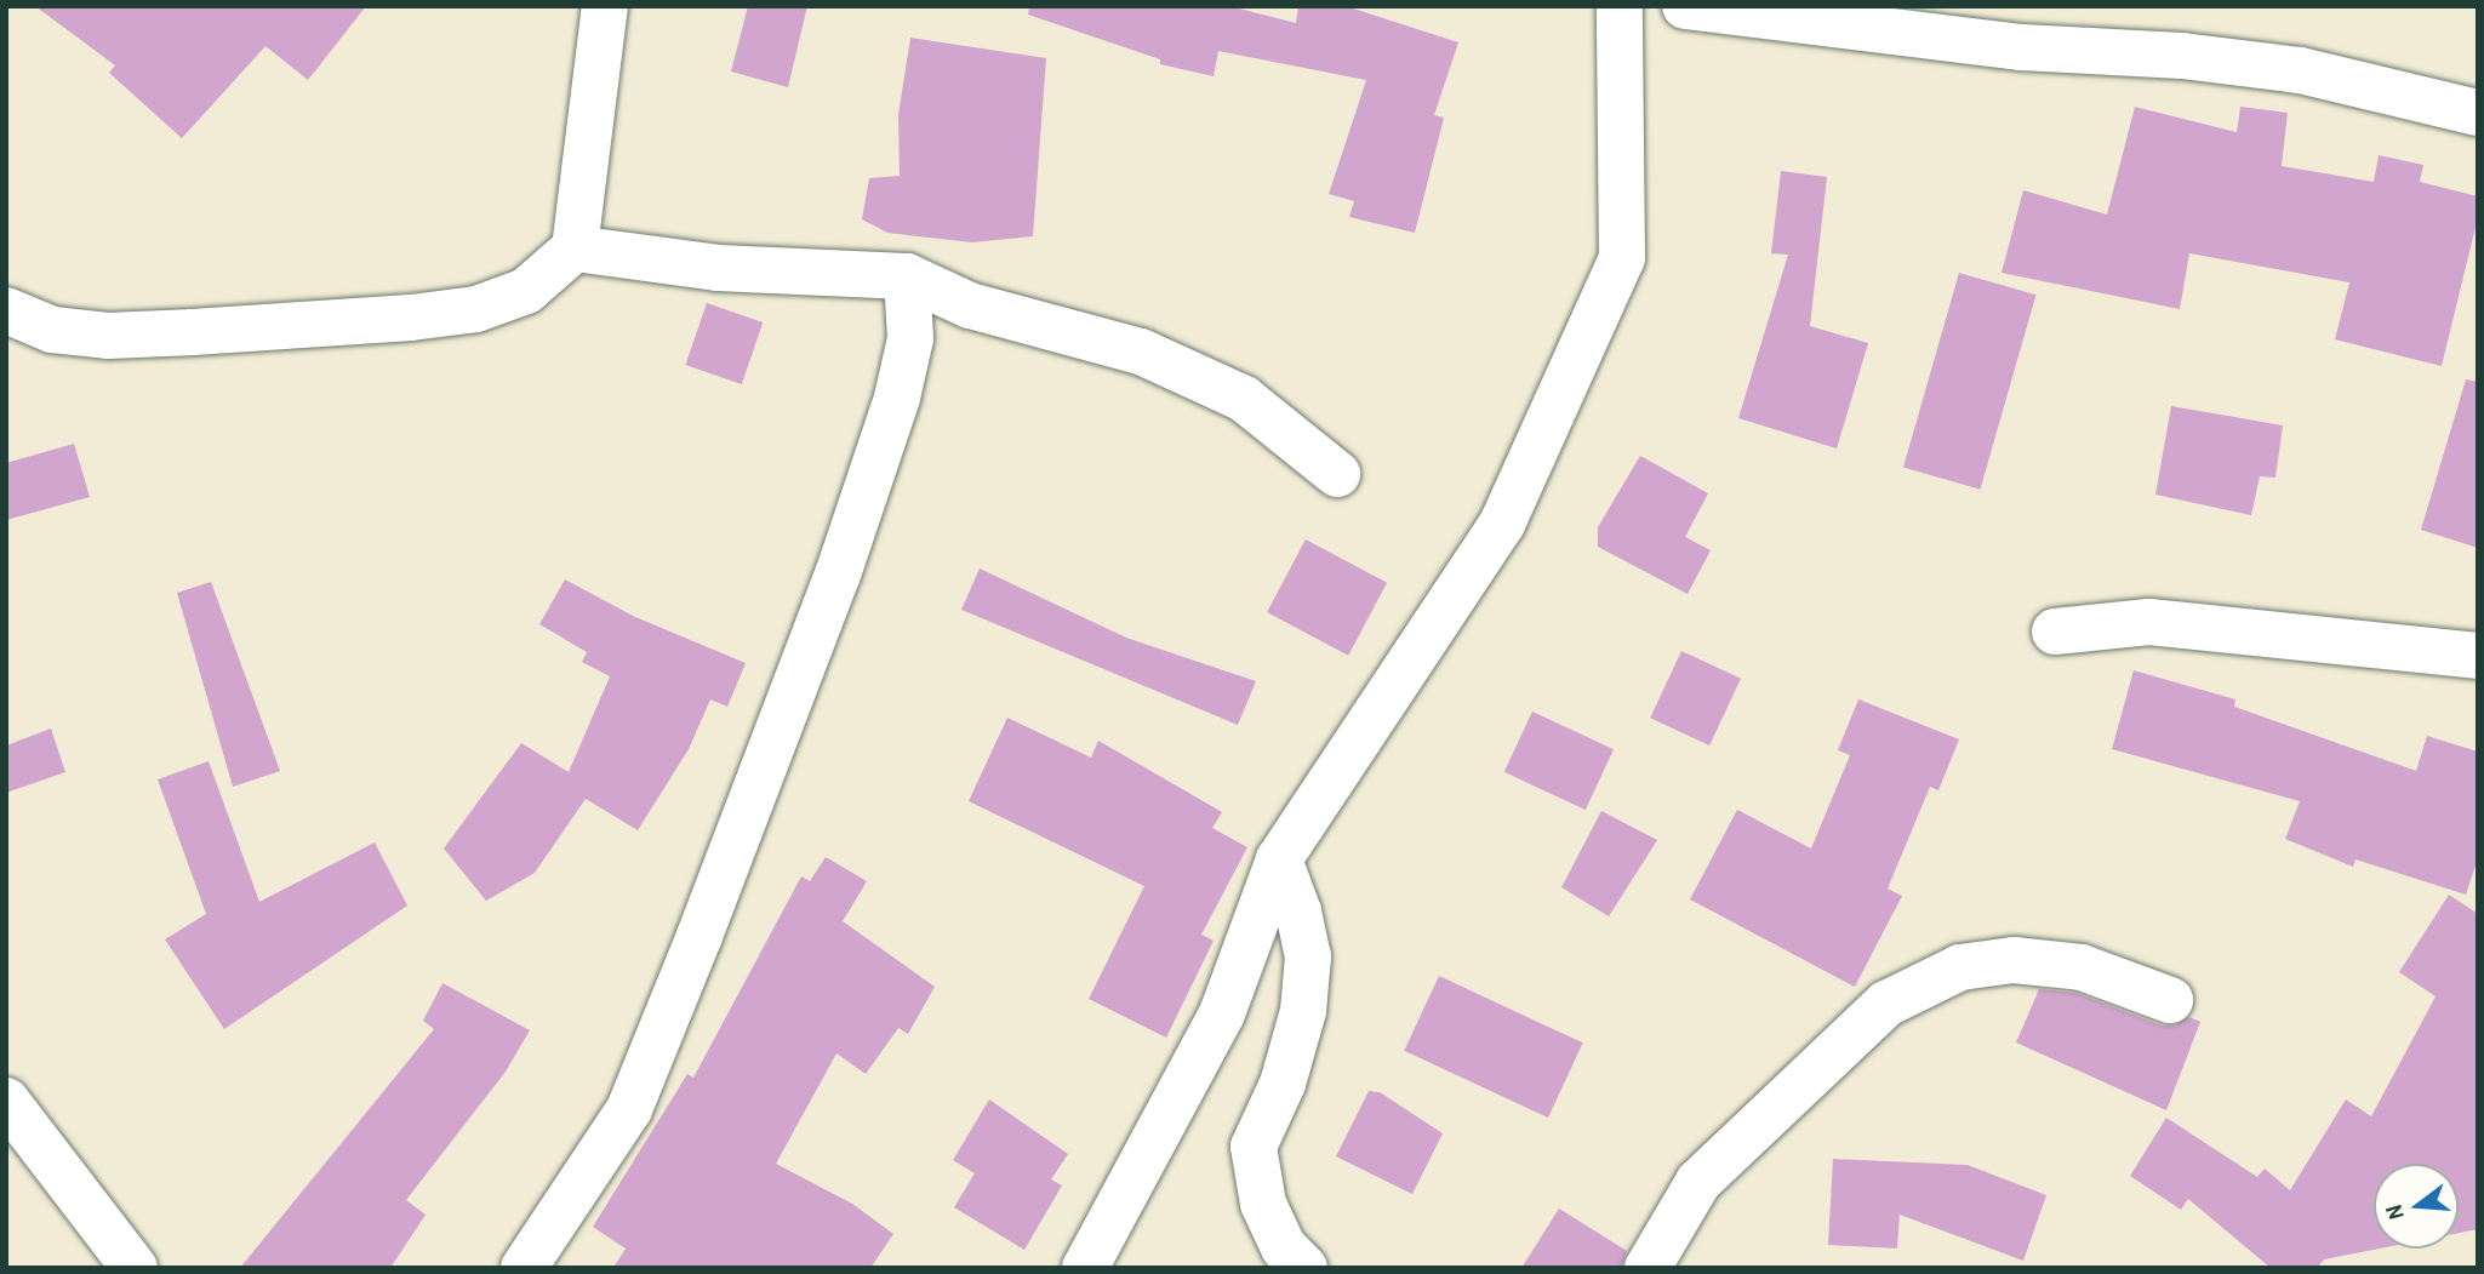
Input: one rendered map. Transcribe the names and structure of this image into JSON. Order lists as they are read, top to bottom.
{
  "north": "left"
}
